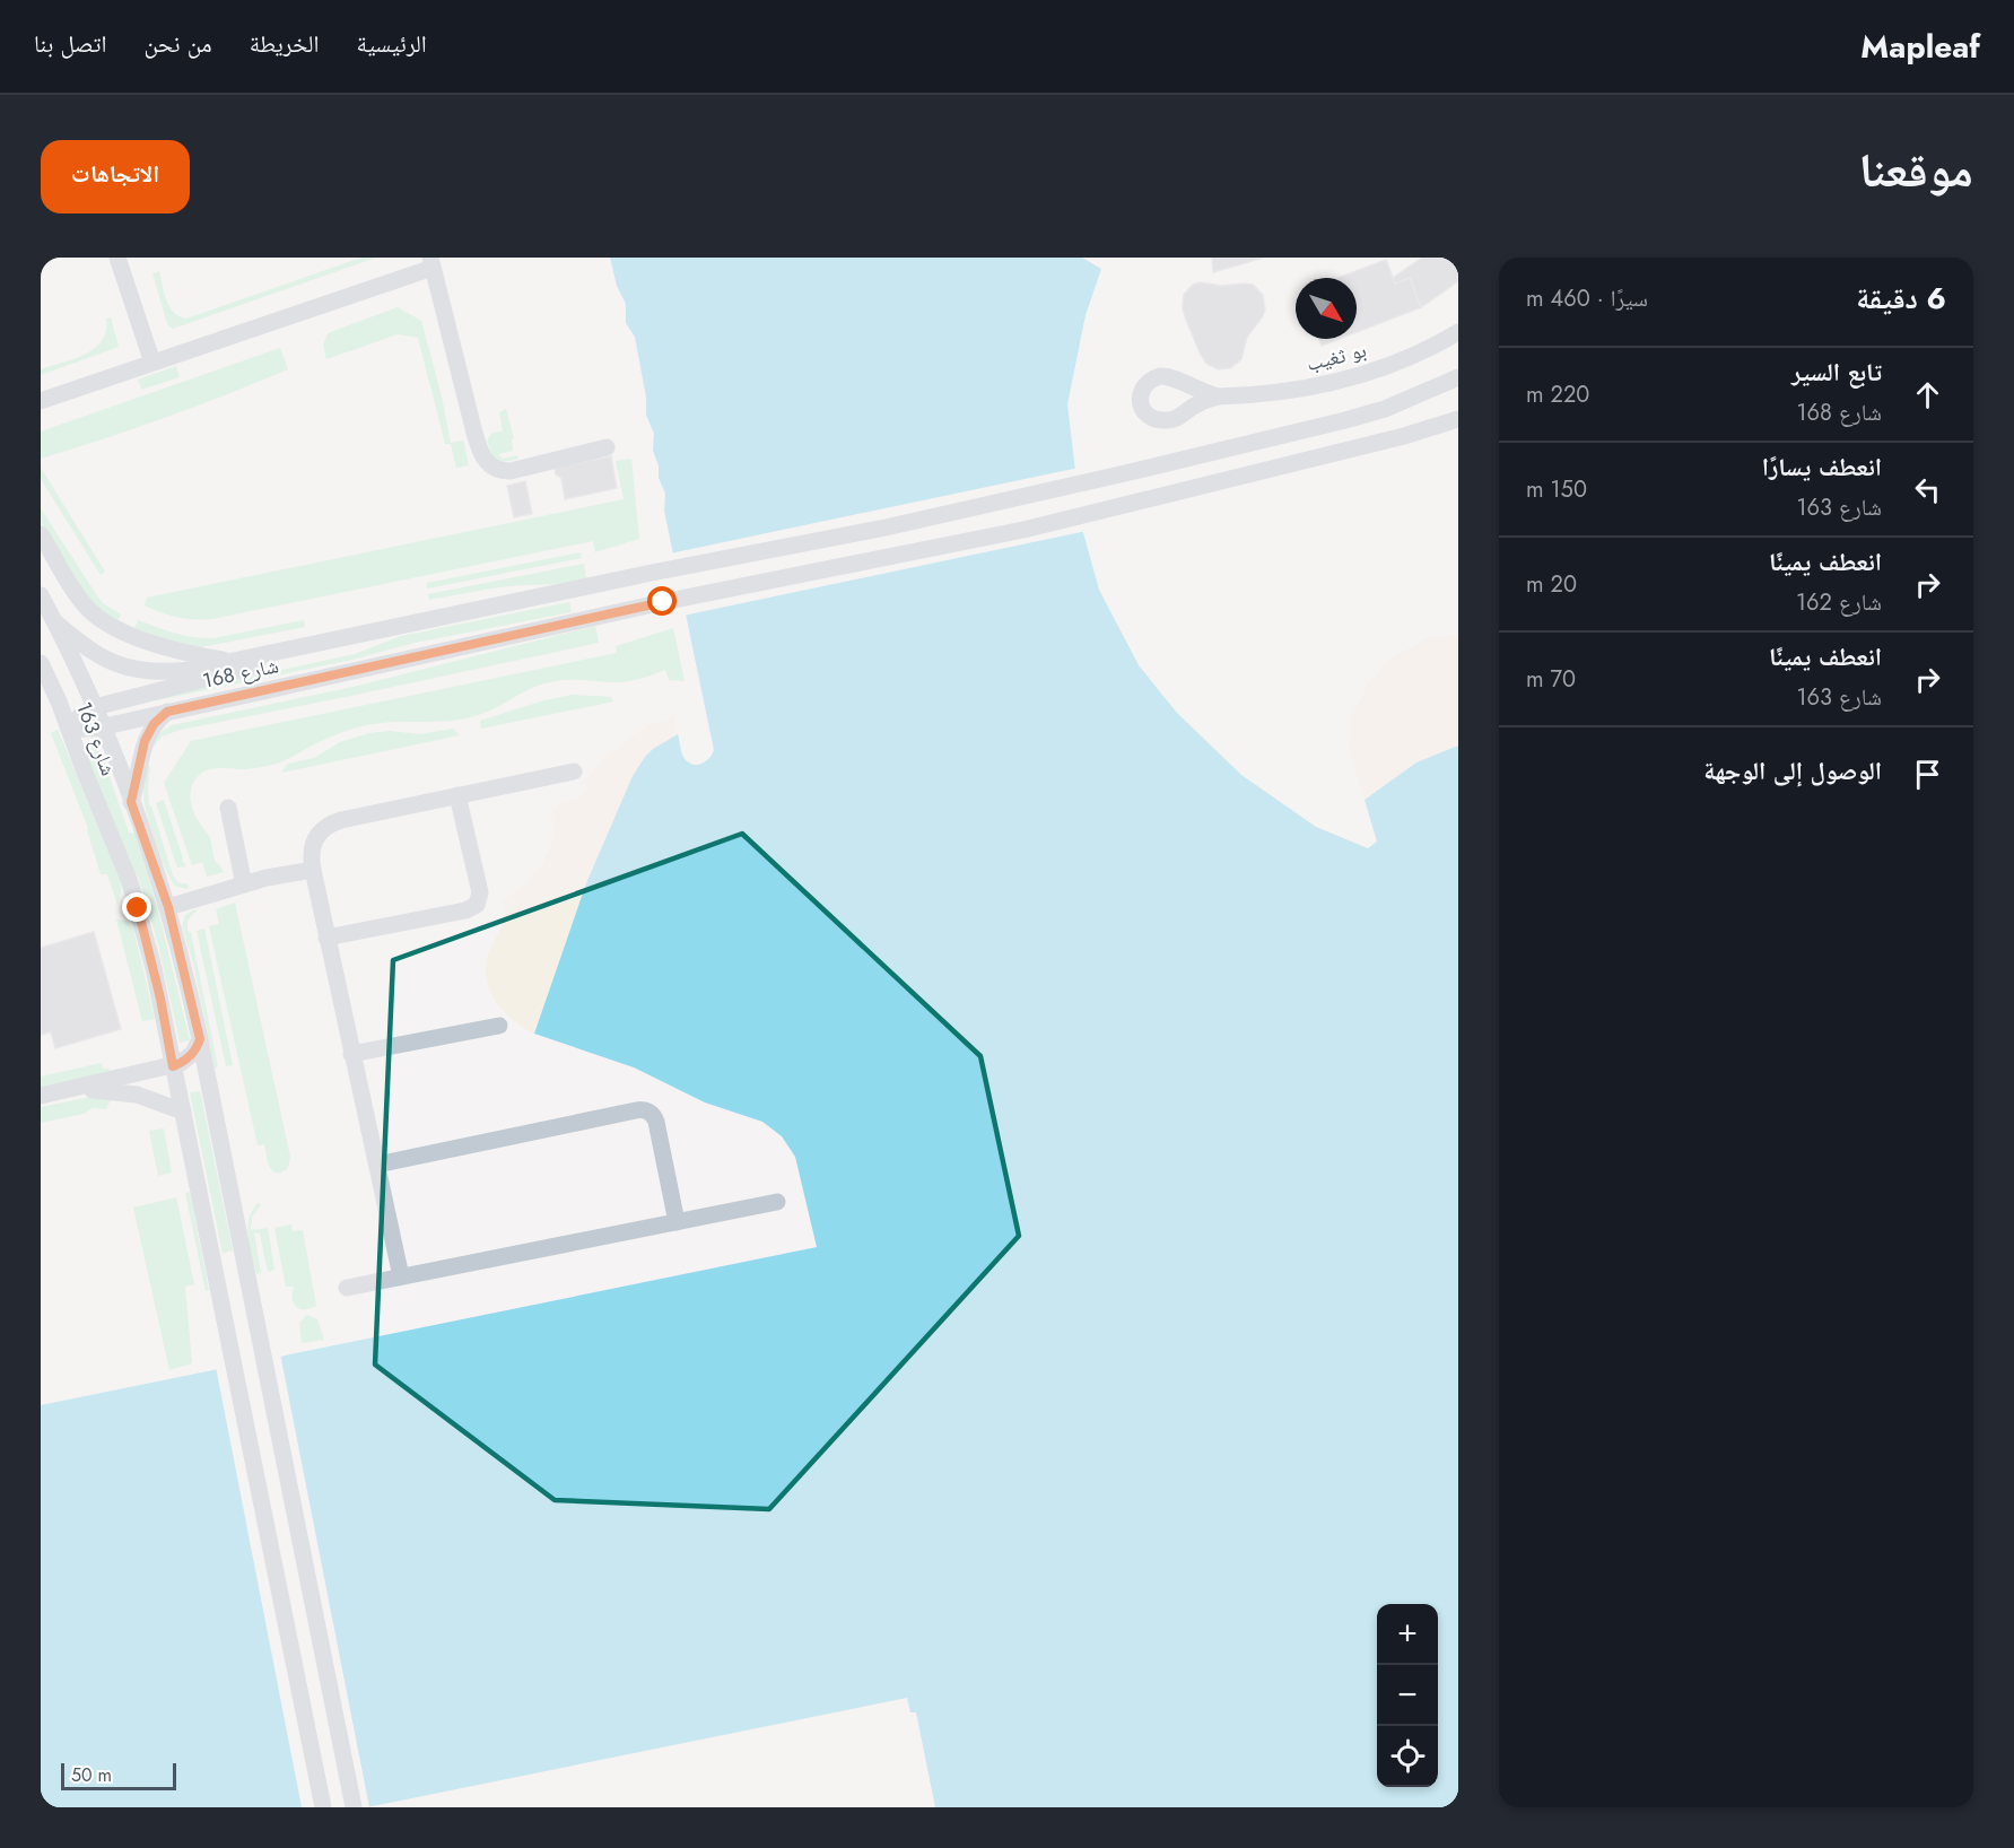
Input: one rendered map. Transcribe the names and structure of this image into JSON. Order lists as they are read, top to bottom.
{
  "streets": {
    "street": ["بو ثغيب", "شارع 168", "شارع 163"]
  },
  "crossings": [
    ["شارع 168", "شارع 163"]
  ],
  "scale_bar": "50 m",
  "north": "bottom right",
  "page": {
    "header": "Mapleaf",
    "nav": [
      "الرئيسية",
      "الخريطة",
      "من نحن",
      "اتصل بنا"
    ],
    "title": "موقعنا",
    "buttons": "الاتجاهات",
    "heading": ["6 دقيقة", "سيرًا · 460 m"],
    "list": [
      ["تابع السير", "شارع 168", "220 m"],
      ["انعطف يسارًا", "شارع 163", "150 m"],
      ["انعطف يمينًا", "شارع 162", "20 m"],
      ["انعطف يمينًا", "شارع 163", "70 m"],
      "الوصول إلى الوجهة"
    ],
    "map_buttons": ["+", "−"],
    "scale": "50 m"
  }
}
